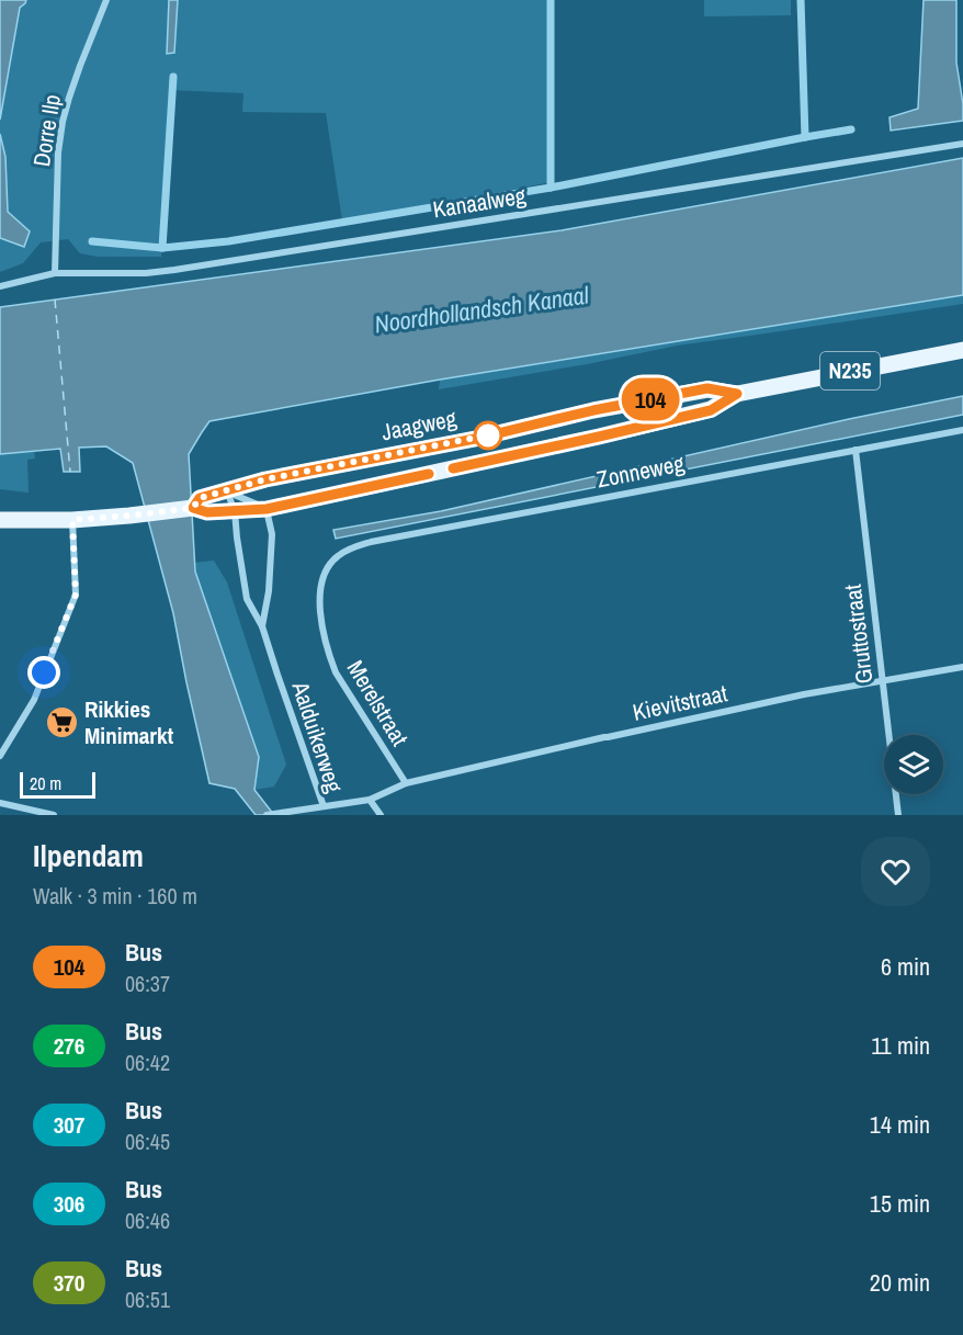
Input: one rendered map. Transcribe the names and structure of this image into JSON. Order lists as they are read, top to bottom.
{
  "streets": {
    "main road": ["N235", "Jaagweg"],
    "street": [
      "Dorre Ilp",
      "Kanaalweg",
      "Zonneweg",
      "Gruttostraat",
      "Merelstraat",
      "Kievitstraat",
      "Aalduikerweg"
    ]
  },
  "crossings": [
    ["Dorre Ilp", "Kanaalweg"],
    ["Jaagweg", "Aalduikerweg"],
    ["Zonneweg", "Gruttostraat"],
    ["Zonneweg", "Merelstraat"],
    ["Gruttostraat", "Kievitstraat"],
    ["Merelstraat", "Kievitstraat"]
  ],
  "water": ["Noordhollandsch Kanaal"],
  "places": {
    "supermarket": ["Rikkies Minimarkt"]
  },
  "lines": ["bus line 104"],
  "scale_bar": "20 m",
  "page": {
    "on_map": "104",
    "scale": "20 m",
    "heading": ["Ilpendam", "Walk · 3 min · 160 m"],
    "list": [
      {
        "mark": "104",
        "name": "Bus",
        "note": "06:37",
        "value": "6 min"
      },
      {
        "mark": "276",
        "name": "Bus",
        "note": "06:42",
        "value": "11 min"
      },
      {
        "mark": "307",
        "name": "Bus",
        "note": "06:45",
        "value": "14 min"
      },
      {
        "mark": "306",
        "name": "Bus",
        "note": "06:46",
        "value": "15 min"
      },
      {
        "mark": "370",
        "name": "Bus",
        "note": "06:51",
        "value": "20 min"
      }
    ]
  }
}
